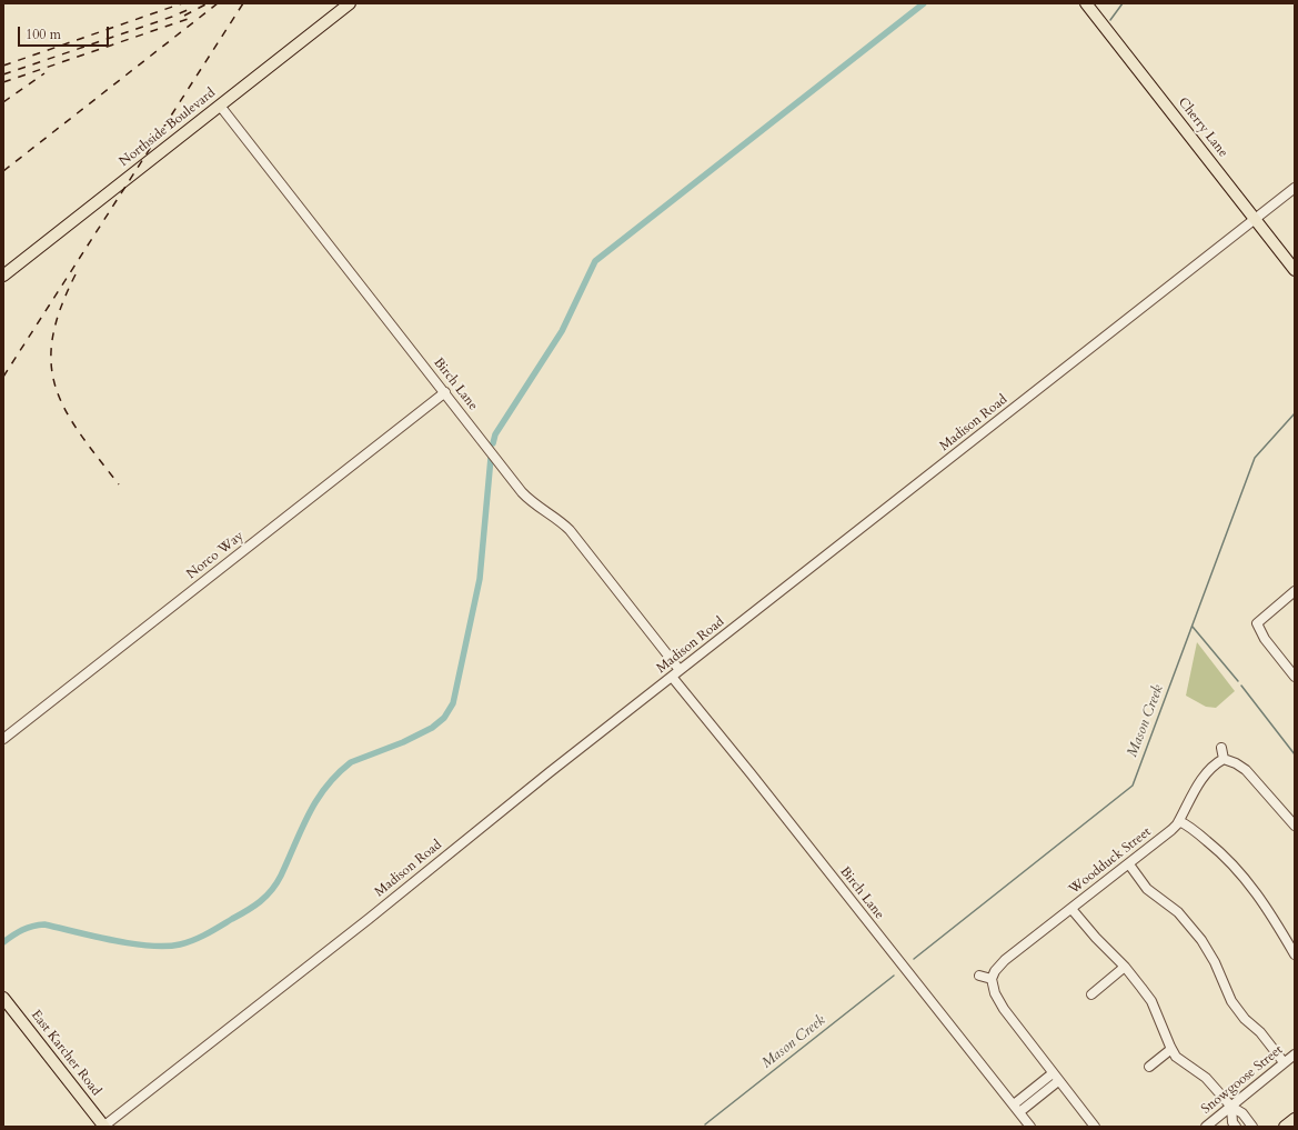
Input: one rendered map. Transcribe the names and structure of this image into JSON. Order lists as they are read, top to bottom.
{
  "streets": {
    "main road": ["Northside Boulevard", "Cherry Lane", "East Karcher Road"],
    "street": [
      "Birch Lane",
      "Madison Road",
      "Norco Way",
      "Woodduck Street",
      "Snowgoose Street"
    ]
  },
  "crossings": [
    ["Northside Boulevard", "Birch Lane"],
    ["Cherry Lane", "Madison Road"],
    ["Birch Lane", "Madison Road"],
    ["Birch Lane", "Norco Way"],
    ["Madison Road", "East Karcher Road"]
  ],
  "water": ["Mason Creek"],
  "scale_bar": "100 m"
}
